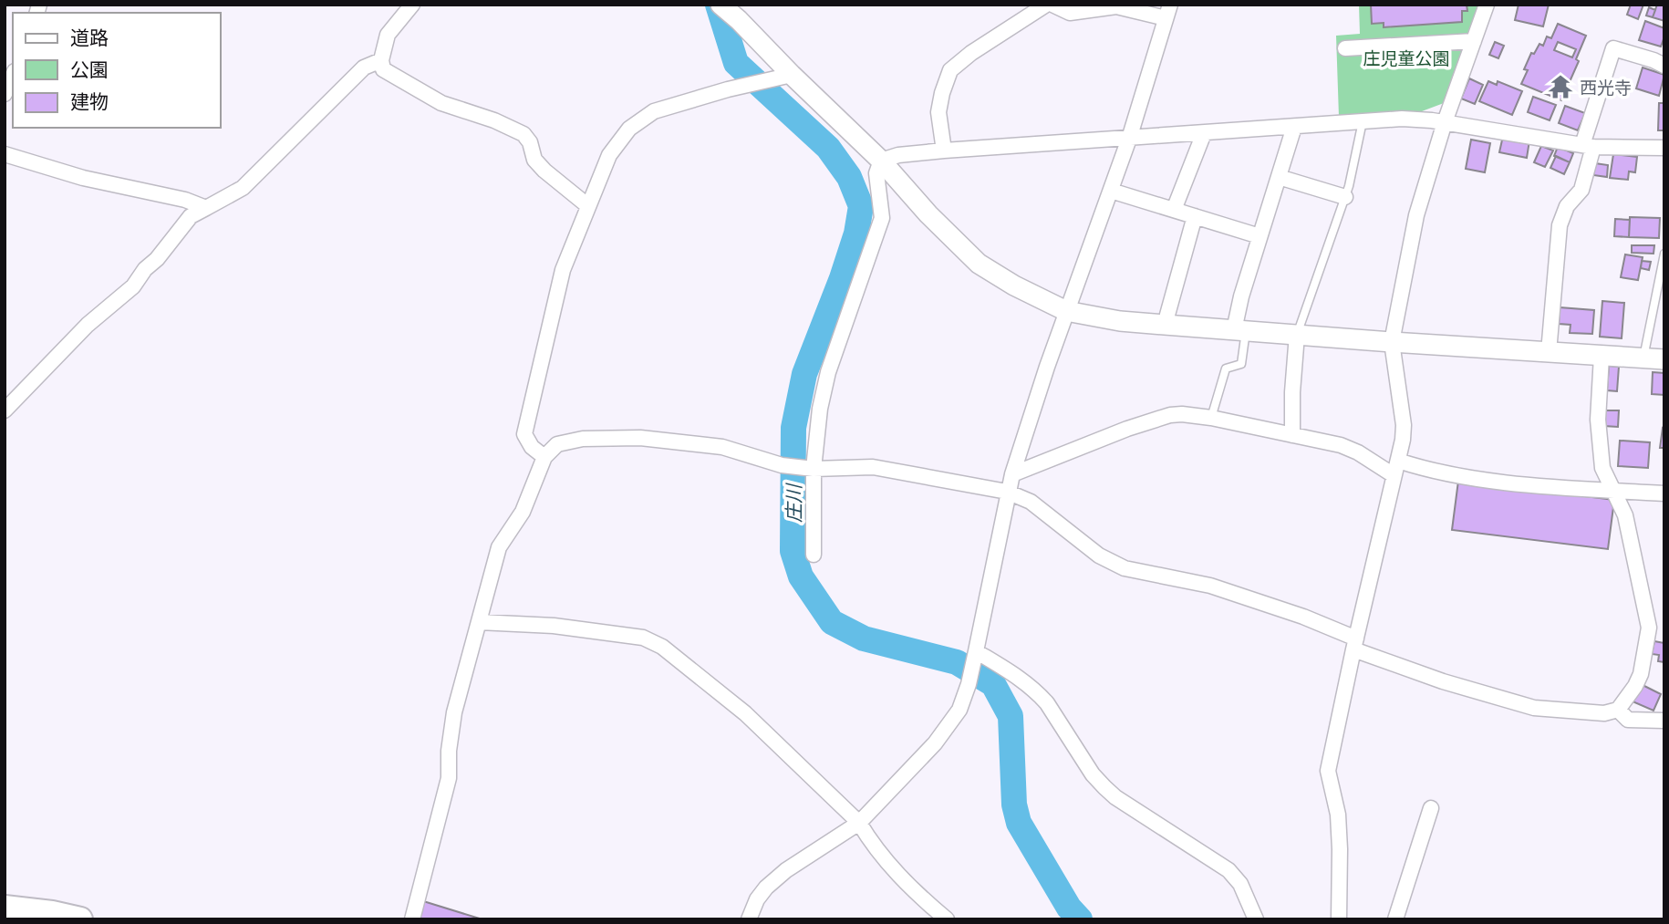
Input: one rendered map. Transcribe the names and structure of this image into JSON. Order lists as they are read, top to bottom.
{
  "water": ["庄川"],
  "parks": ["庄児童公園"],
  "places": {
    "temple": ["西光寺"]
  },
  "legend": ["道路", "公園", "建物"]
}
